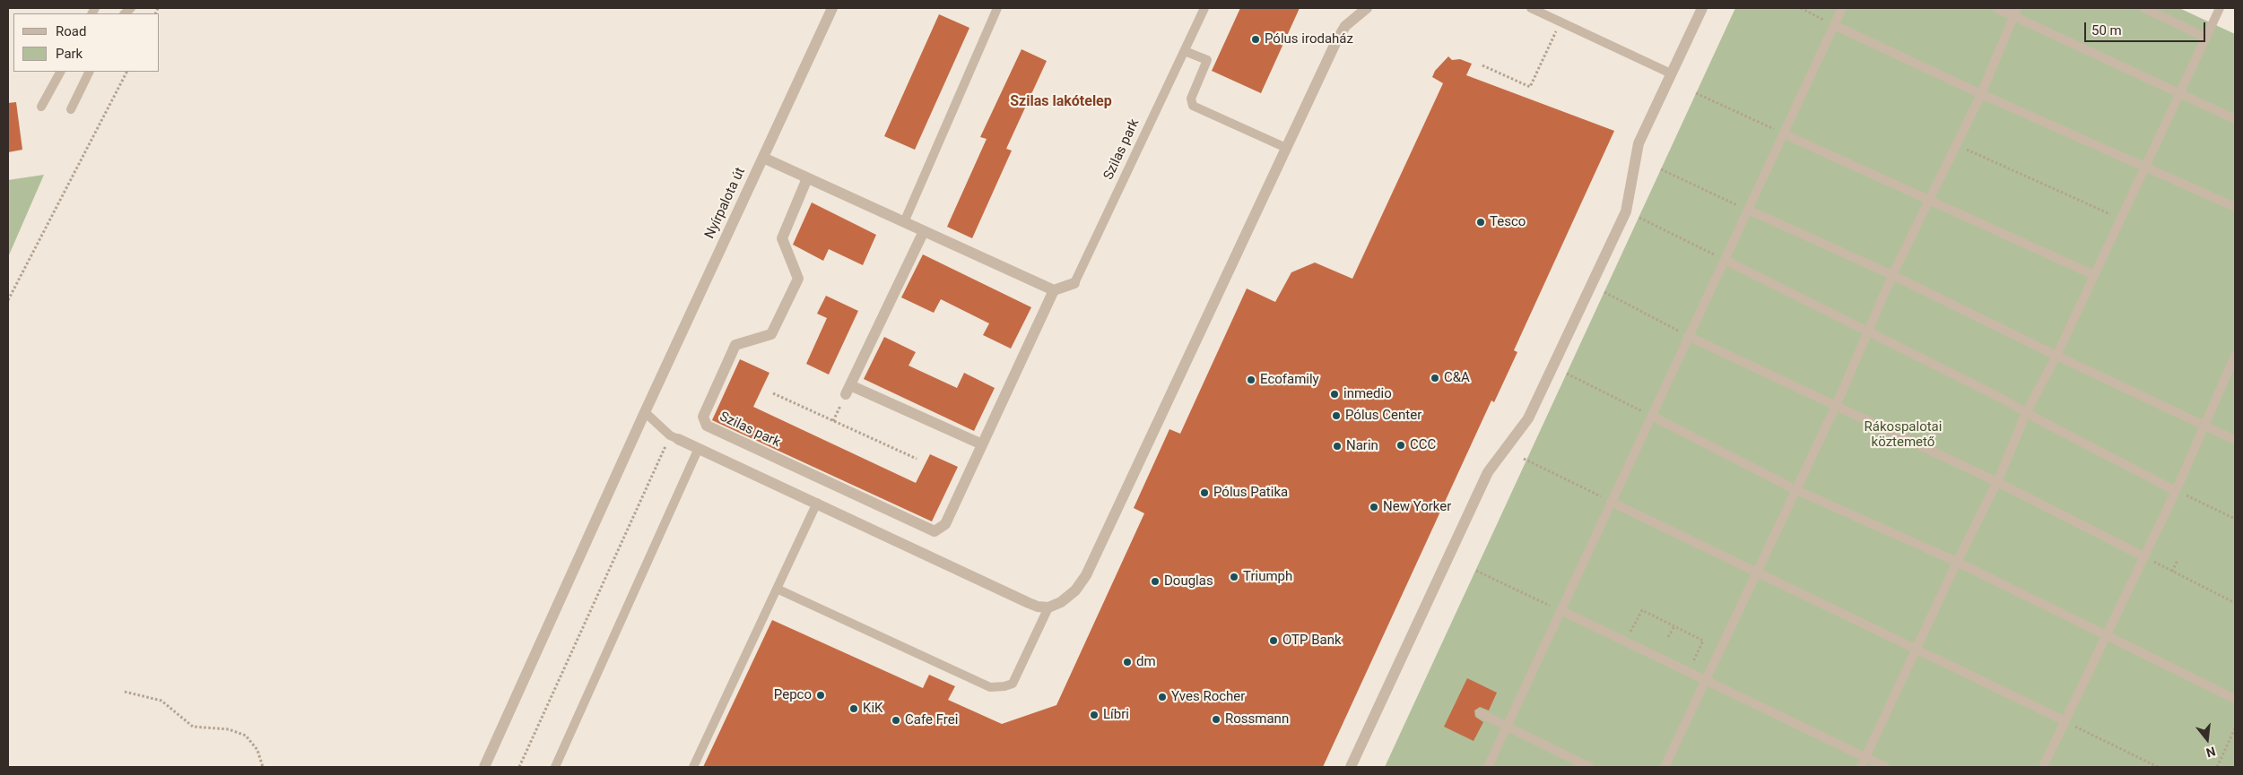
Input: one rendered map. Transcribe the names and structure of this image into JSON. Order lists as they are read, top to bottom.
{
  "streets": {
    "street": ["Szilas park", "Nyírpalota út"]
  },
  "districts": ["Szilas lakótelep"],
  "parks": ["Rákospalotai köztemető"],
  "places": [
    "Pólus irodaház",
    "Tesco",
    "C&A",
    "Ecofamily",
    "inmedio",
    "Pólus Center",
    "CCC",
    "Narin",
    "Pólus Patika",
    "New Yorker",
    "Triumph",
    "Douglas",
    "OTP Bank",
    "dm",
    "Pepco",
    "Yves Rocher",
    "KiK",
    "Líbri",
    "Rossmann",
    "Cafe Frei"
  ],
  "legend": ["Road", "Park"],
  "scale_bar": "50 m",
  "north": "bottom"
}
